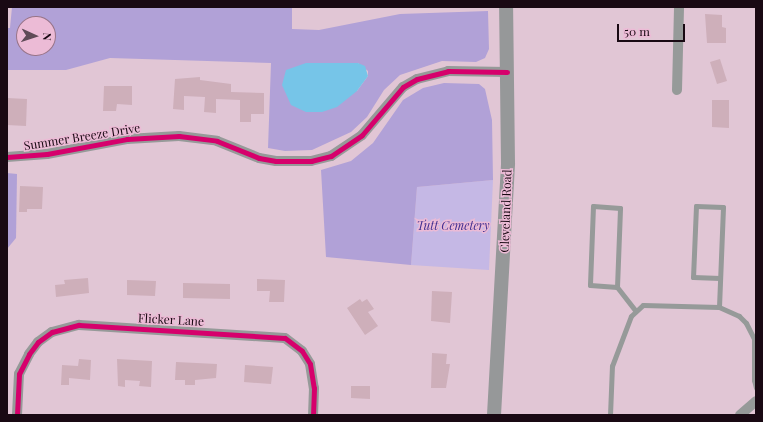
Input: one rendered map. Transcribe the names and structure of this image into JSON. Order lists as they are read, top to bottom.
{
  "streets": {
    "main road": ["Cleveland Road"],
    "street": ["Summer Breeze Drive", "Flicker Lane"]
  },
  "crossings": [
    ["Summer Breeze Drive", "Cleveland Road"]
  ],
  "parks": ["Tutt Cemetery"],
  "scale_bar": "50 m",
  "north": "right"
}
